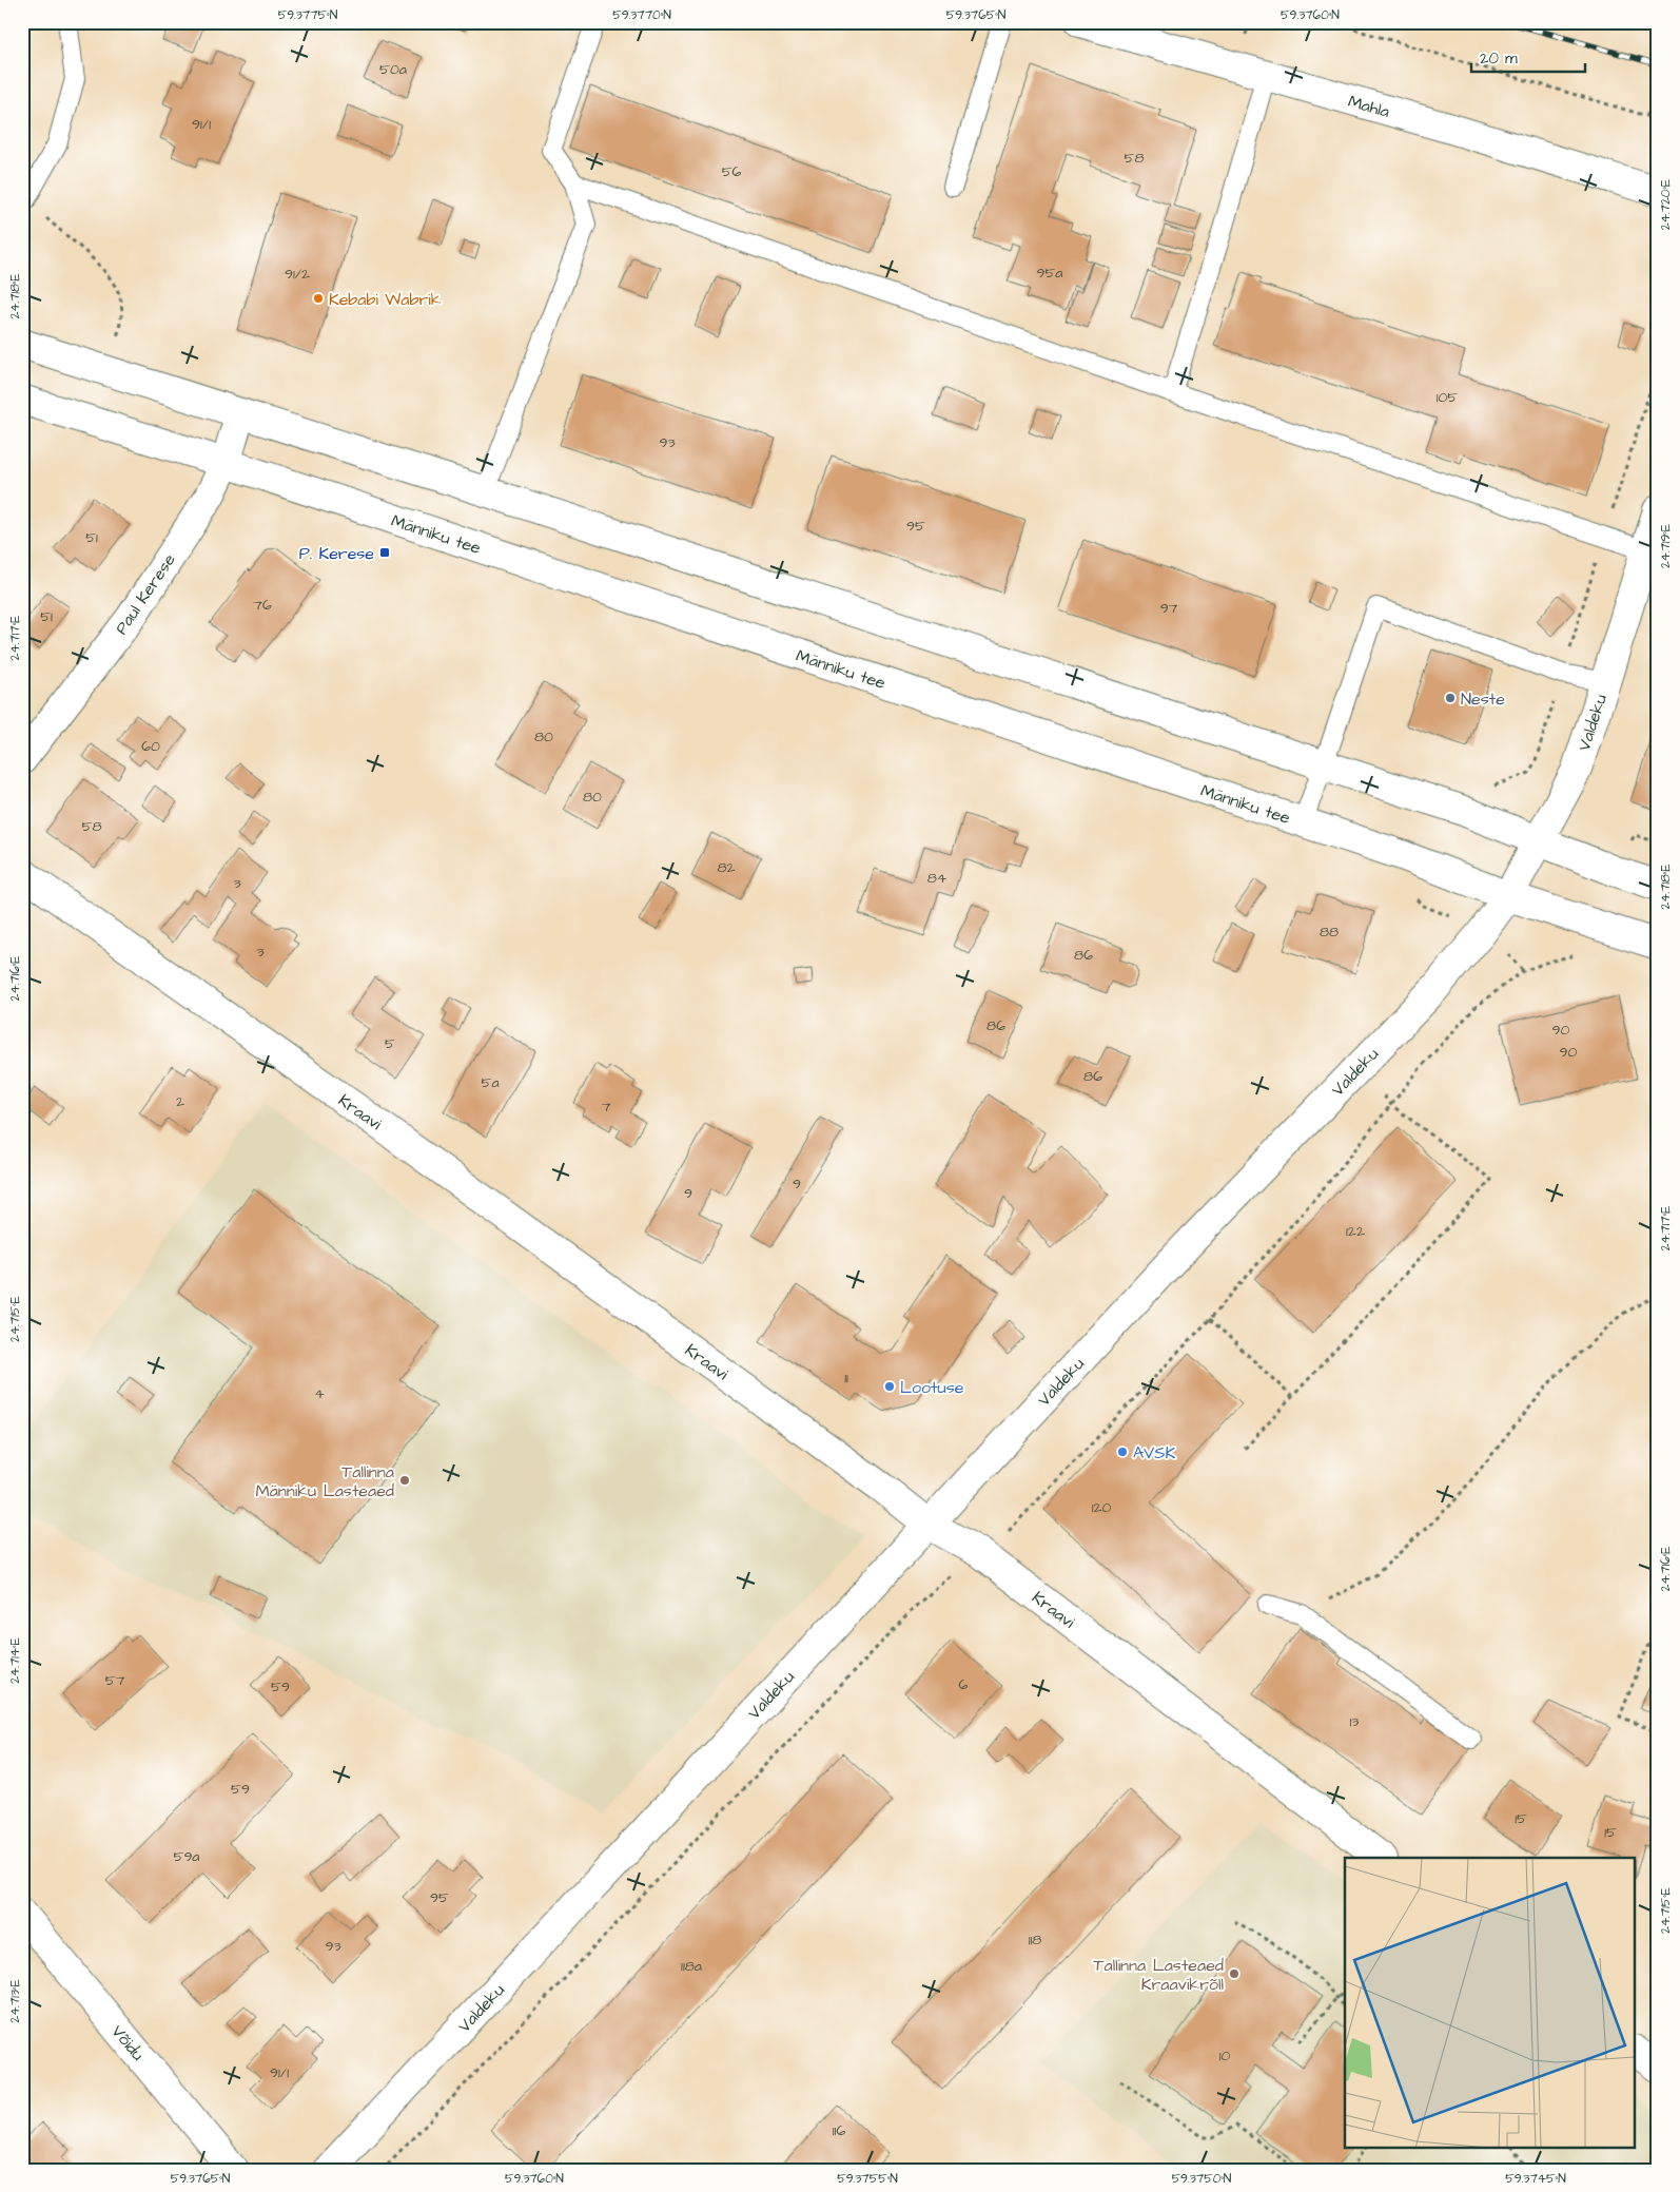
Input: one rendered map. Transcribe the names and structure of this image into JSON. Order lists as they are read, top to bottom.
{
  "streets": {
    "street": [
      "Mahla",
      "Männiku tee",
      "Paul Kerese",
      "Valdeku",
      "Kraavi",
      "Võidu"
    ]
  },
  "crossings": [
    ["Männiku tee", "Paul Kerese"],
    ["Männiku tee", "Valdeku"],
    ["Valdeku", "Kraavi"]
  ],
  "places": {
    "other": [
      "Kebabi Wabrik",
      "Neste",
      "Lootuse",
      "AVSK",
      "Tallinna Männiku Lasteaed",
      "Tallinna Lasteaed Kraavikrõll"
    ],
    "transit": ["P. Kerese"]
  },
  "house_numbers": [
    "50a",
    "91/1",
    "58",
    "56",
    "95a",
    "91/2",
    "105",
    "93",
    "95",
    "51",
    "76",
    "97",
    "51",
    "80",
    "60",
    "80",
    "58",
    "82",
    "84",
    "3",
    "88",
    "3",
    "86",
    "86",
    "90",
    "5",
    "90",
    "86",
    "5a",
    "2",
    "7",
    "9",
    "9",
    "122",
    "11",
    "4",
    "120",
    "57",
    "6",
    "59",
    "13",
    "59",
    "15",
    "15",
    "59a",
    "95",
    "118",
    "93",
    "118a",
    "10",
    "91/1",
    "116"
  ],
  "scale_bar": "20 m",
  "coordinates": [
    "59.3775°N",
    "59.3770°N",
    "59.3765°N",
    "59.3760°N",
    "24.720°E",
    "24.718°E",
    "24.719°E",
    "24.717°E",
    "24.716°E",
    "24.715°E",
    "24.714°E",
    "24.713°E",
    "59.3755°N",
    "59.3750°N",
    "59.3745°N"
  ]
}
